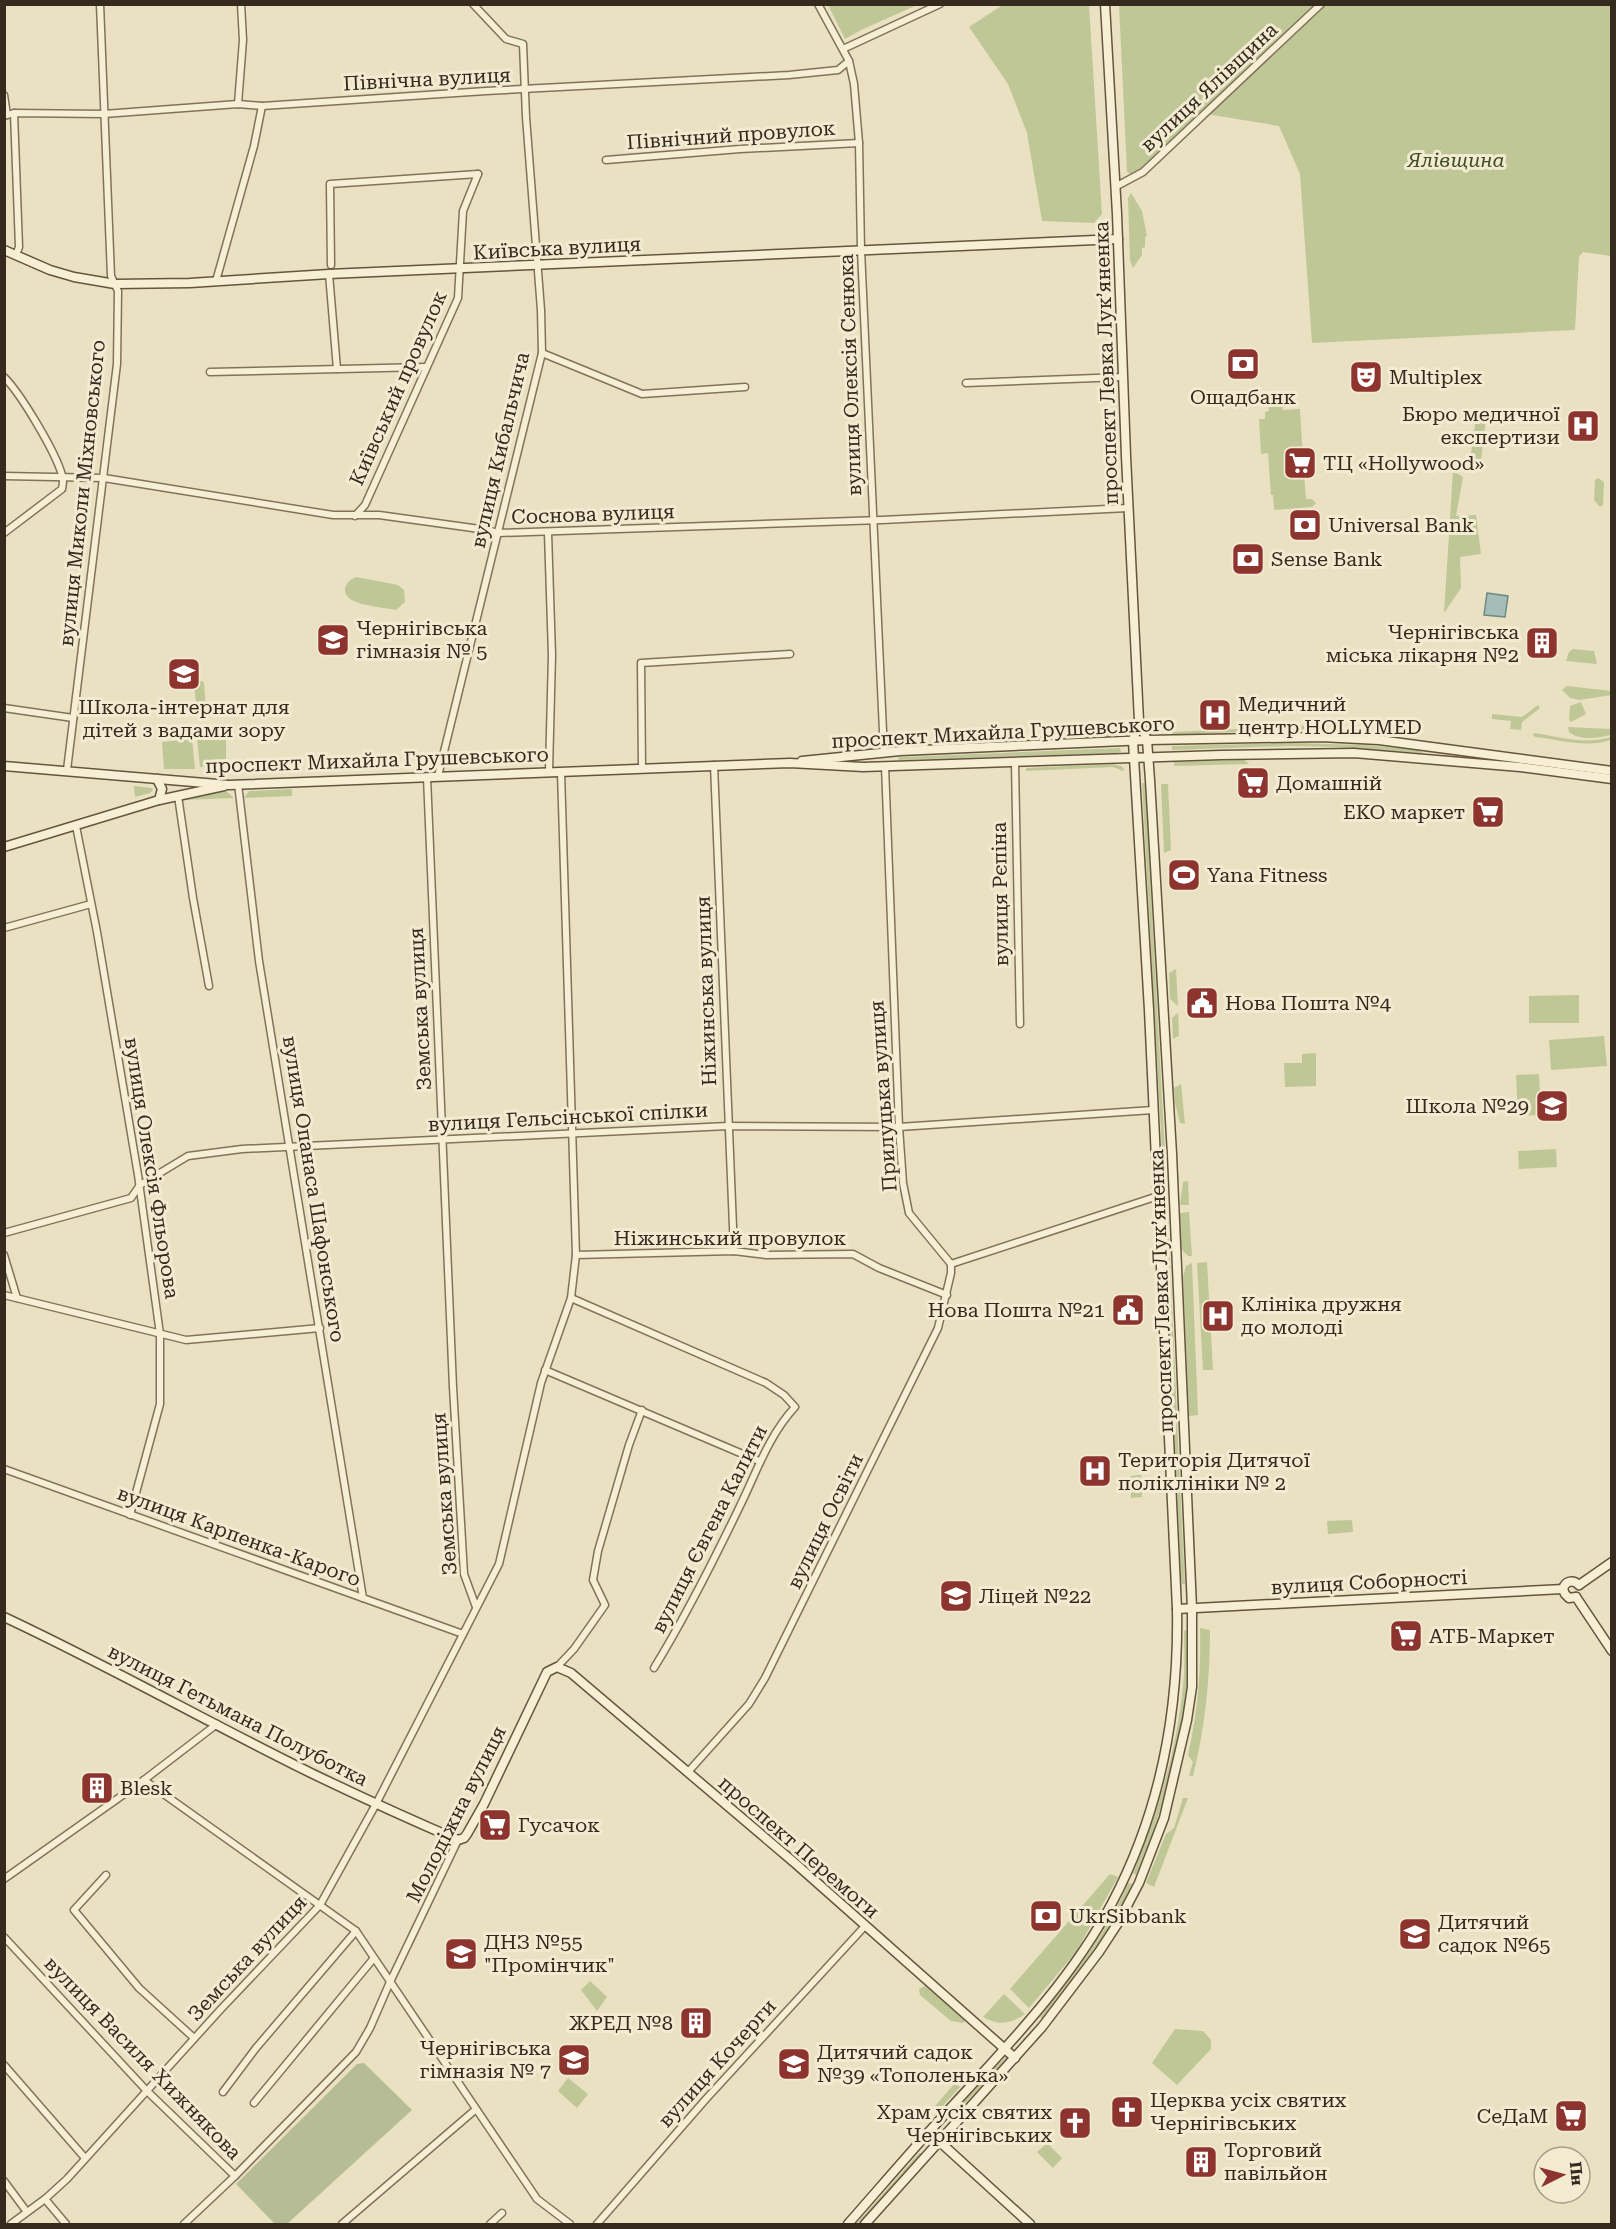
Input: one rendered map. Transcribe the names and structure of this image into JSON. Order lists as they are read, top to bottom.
{
  "streets": {
    "main road": [
      "Київська вулиця",
      "проспект Левка Лукʼяненка",
      "проспект Михайла Грушевського",
      "вулиця Соборності",
      "вулиця Гетьмана Полуботка",
      "Молодіжна вулиця",
      "проспект Перемоги"
    ],
    "street": [
      "Північна вулиця",
      "вулиця Ялівщина",
      "Північний провулок",
      "вулиця Олексія Сенюка",
      "Київський провулок",
      "вулиця Кибальчича",
      "вулиця Миколи Міхновського",
      "Соснова вулиця",
      "вулиця Рєпіна",
      "Ніжинська вулиця",
      "Земська вулиця",
      "Прилуцька вулиця",
      "вулиця Гельсінської спілки",
      "вулиця Олексія Фльорова",
      "вулиця Опанаса Шафонського",
      "Ніжинський провулок",
      "вулиця Освіти",
      "вулиця Євгена Калити",
      "вулиця Карпенка-Карого",
      "вулиця Василя Хижнякова",
      "вулиця Кочерги"
    ]
  },
  "crossings": [
    ["Північна вулиця", "вулиця Олексія Сенюка"],
    ["Північна вулиця", "вулиця Кибальчича"],
    ["Північна вулиця", "вулиця Миколи Міхновського"],
    ["вулиця Ялівщина", "проспект Левка Лукʼяненка"],
    ["Північний провулок", "вулиця Олексія Сенюка"],
    ["Київська вулиця", "проспект Левка Лукʼяненка"],
    ["Київська вулиця", "вулиця Олексія Сенюка"],
    ["Київська вулиця", "Київський провулок"],
    ["Київська вулиця", "вулиця Кибальчича"],
    ["Київська вулиця", "вулиця Миколи Міхновського"],
    ["проспект Левка Лукʼяненка", "Соснова вулиця"],
    ["проспект Левка Лукʼяненка", "проспект Михайла Грушевського"],
    ["проспект Левка Лукʼяненка", "вулиця Гельсінської спілки"],
    ["проспект Левка Лукʼяненка", "вулиця Соборності"],
    ["проспект Левка Лукʼяненка", "проспект Перемоги"],
    ["вулиця Олексія Сенюка", "Соснова вулиця"],
    ["вулиця Олексія Сенюка", "проспект Михайла Грушевського"],
    ["Київський провулок", "Соснова вулиця"],
    ["вулиця Кибальчича", "Соснова вулиця"],
    ["вулиця Кибальчича", "проспект Михайла Грушевського"],
    ["вулиця Миколи Міхновського", "Соснова вулиця"],
    ["вулиця Миколи Міхновського", "проспект Михайла Грушевського"],
    ["проспект Михайла Грушевського", "вулиця Рєпіна"],
    ["проспект Михайла Грушевського", "Ніжинська вулиця"],
    ["проспект Михайла Грушевського", "Земська вулиця"],
    ["проспект Михайла Грушевського", "Прилуцька вулиця"],
    ["проспект Михайла Грушевського", "вулиця Опанаса Шафонського"],
    ["Ніжинська вулиця", "вулиця Гельсінської спілки"],
    ["Ніжинська вулиця", "Ніжинський провулок"],
    ["Земська вулиця", "вулиця Гельсінської спілки"],
    ["Земська вулиця", "вулиця Карпенка-Карого"],
    ["Земська вулиця", "вулиця Гетьмана Полуботка"],
    ["Земська вулиця", "вулиця Василя Хижнякова"],
    ["Прилуцька вулиця", "вулиця Гельсінської спілки"],
    ["Прилуцька вулиця", "вулиця Освіти"],
    ["вулиця Гельсінської спілки", "вулиця Олексія Фльорова"],
    ["вулиця Гельсінської спілки", "вулиця Опанаса Шафонського"],
    ["вулиця Олексія Фльорова", "вулиця Карпенка-Карого"],
    ["вулиця Опанаса Шафонського", "вулиця Карпенка-Карого"],
    ["Ніжинський провулок", "вулиця Освіти"],
    ["вулиця Освіти", "проспект Перемоги"],
    ["вулиця Гетьмана Полуботка", "Молодіжна вулиця"],
    ["Молодіжна вулиця", "проспект Перемоги"],
    ["проспект Перемоги", "вулиця Кочерги"]
  ],
  "parks": ["Ялівщина"],
  "places": {
    "bank": [
      "Ощадбанк",
      "Universal Bank",
      "Sense Bank",
      "UkrSibbank"
    ],
    "theatre": ["Multiplex"],
    "hospital": [
      "Бюро медичної експертизи",
      "Медичний центр HOLLYMED",
      "Клініка дружня до молоді",
      "Територія Дитячої поліклініки № 2"
    ],
    "supermarket": [
      "ТЦ «Hollywood»",
      "Домашній",
      "ЕКО маркет",
      "АТБ-Маркет",
      "Гусачок",
      "СеДаМ"
    ],
    "school or university": [
      "Чернігівська гімназія № 5",
      "Школа-інтернат для дітей з вадами зору",
      "Школа №29",
      "Ліцей №22",
      "Дитячий садок №65",
      "ДНЗ №55 \"Промінчик\"",
      "Чернігівська гімназія № 7",
      "Дитячий садок №39 «Тополенька»"
    ],
    "building": [
      "Чернігівська міська лікарня №2",
      "Blesk",
      "ЖРЕД №8",
      "Торговий павільйон"
    ],
    "sports": ["Yana Fitness"],
    "public building": ["Нова Пошта №4", "Нова Пошта №21"],
    "church": ["Церква усіх святих Чернігівських", "Храм усіх святих Чернігівських"]
  },
  "north": "right"
}
